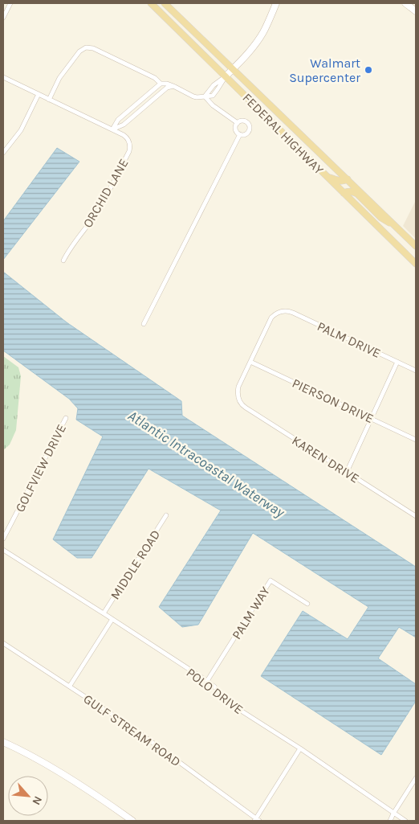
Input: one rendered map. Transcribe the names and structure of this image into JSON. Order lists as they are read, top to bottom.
{
  "streets": {
    "main road": ["FEDERAL HIGHWAY"],
    "street": [
      "ORCHID LANE",
      "PALM DRIVE",
      "PIERSON DRIVE",
      "KAREN DRIVE",
      "GOLFVIEW DRIVE",
      "MIDDLE ROAD",
      "PALM WAY",
      "POLO DRIVE",
      "GULF STREAM ROAD"
    ]
  },
  "crossings": [
    ["PALM DRIVE", "PIERSON DRIVE"],
    ["PALM DRIVE", "KAREN DRIVE"],
    ["PIERSON DRIVE", "KAREN DRIVE"],
    ["MIDDLE ROAD", "POLO DRIVE"],
    ["MIDDLE ROAD", "GULF STREAM ROAD"],
    ["PALM WAY", "POLO DRIVE"]
  ],
  "water": ["Atlantic Intracoastal Waterway"],
  "places": ["Walmart Supercenter"],
  "north": "bottom right"
}
